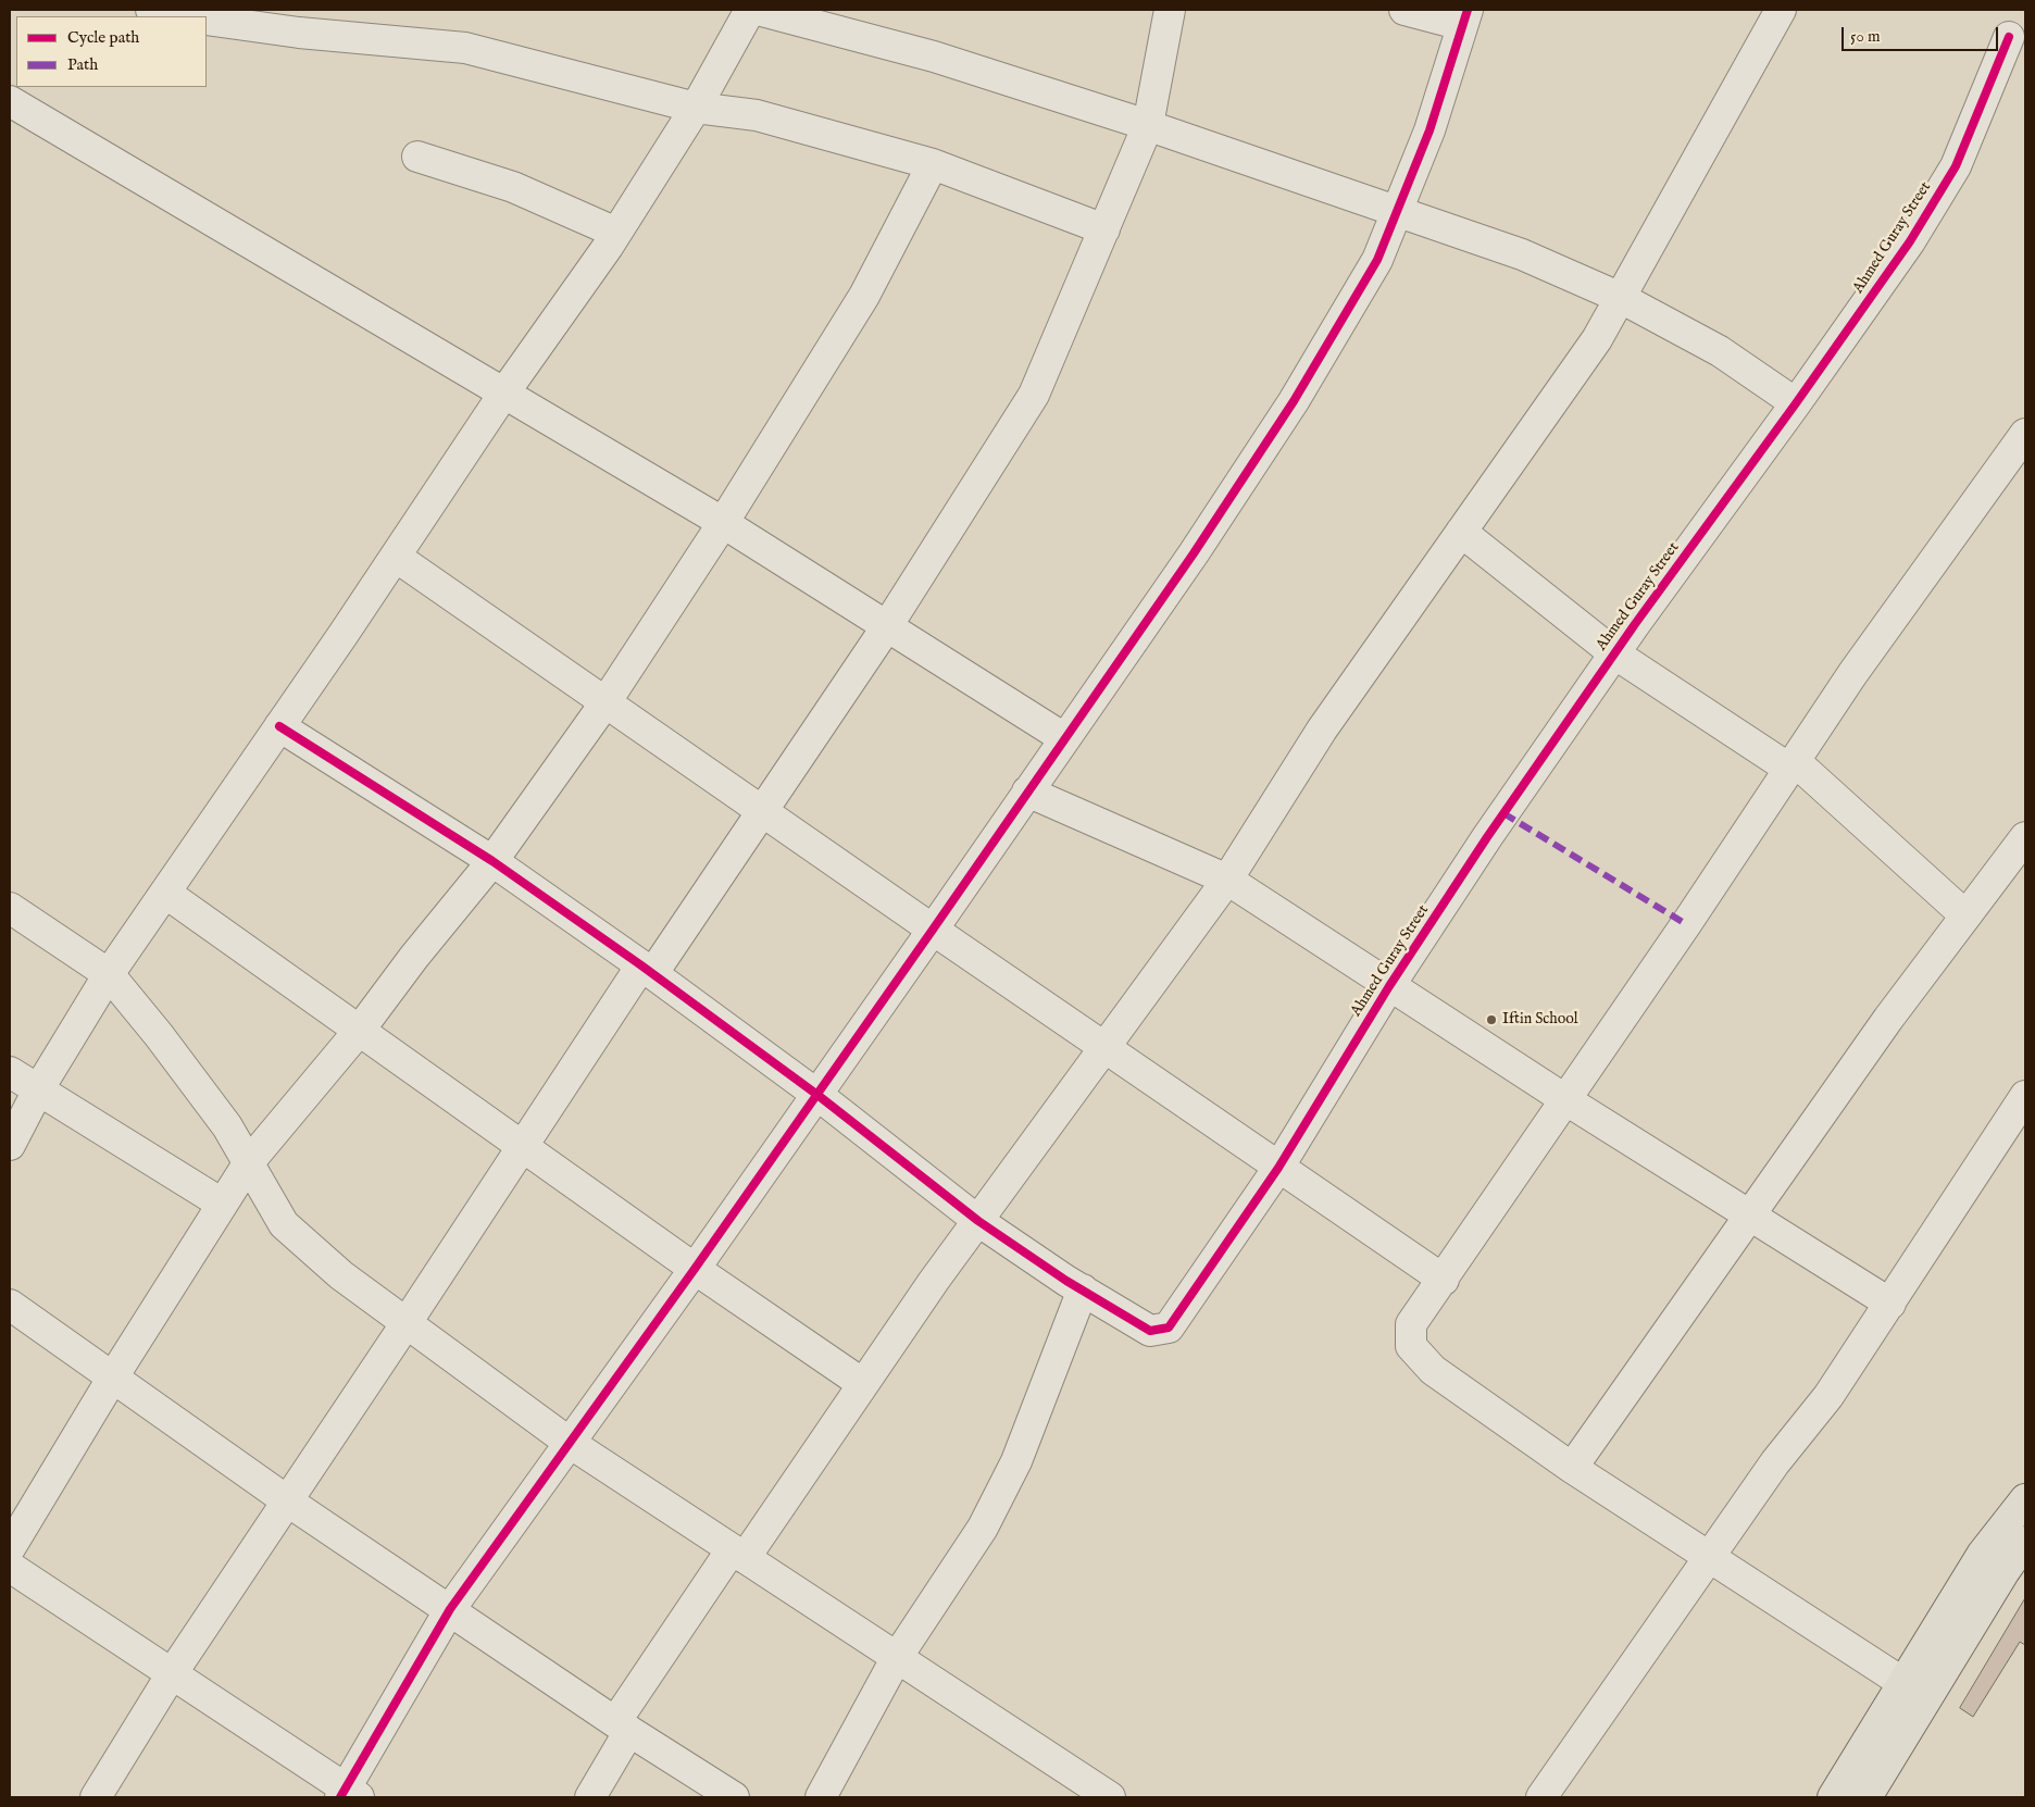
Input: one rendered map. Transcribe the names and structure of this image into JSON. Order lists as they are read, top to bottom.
{
  "streets": {
    "street": ["Ahmed Guray Street"]
  },
  "places": ["Iftin School"],
  "legend": ["Cycle path", "Path"],
  "scale_bar": "50 m"
}
